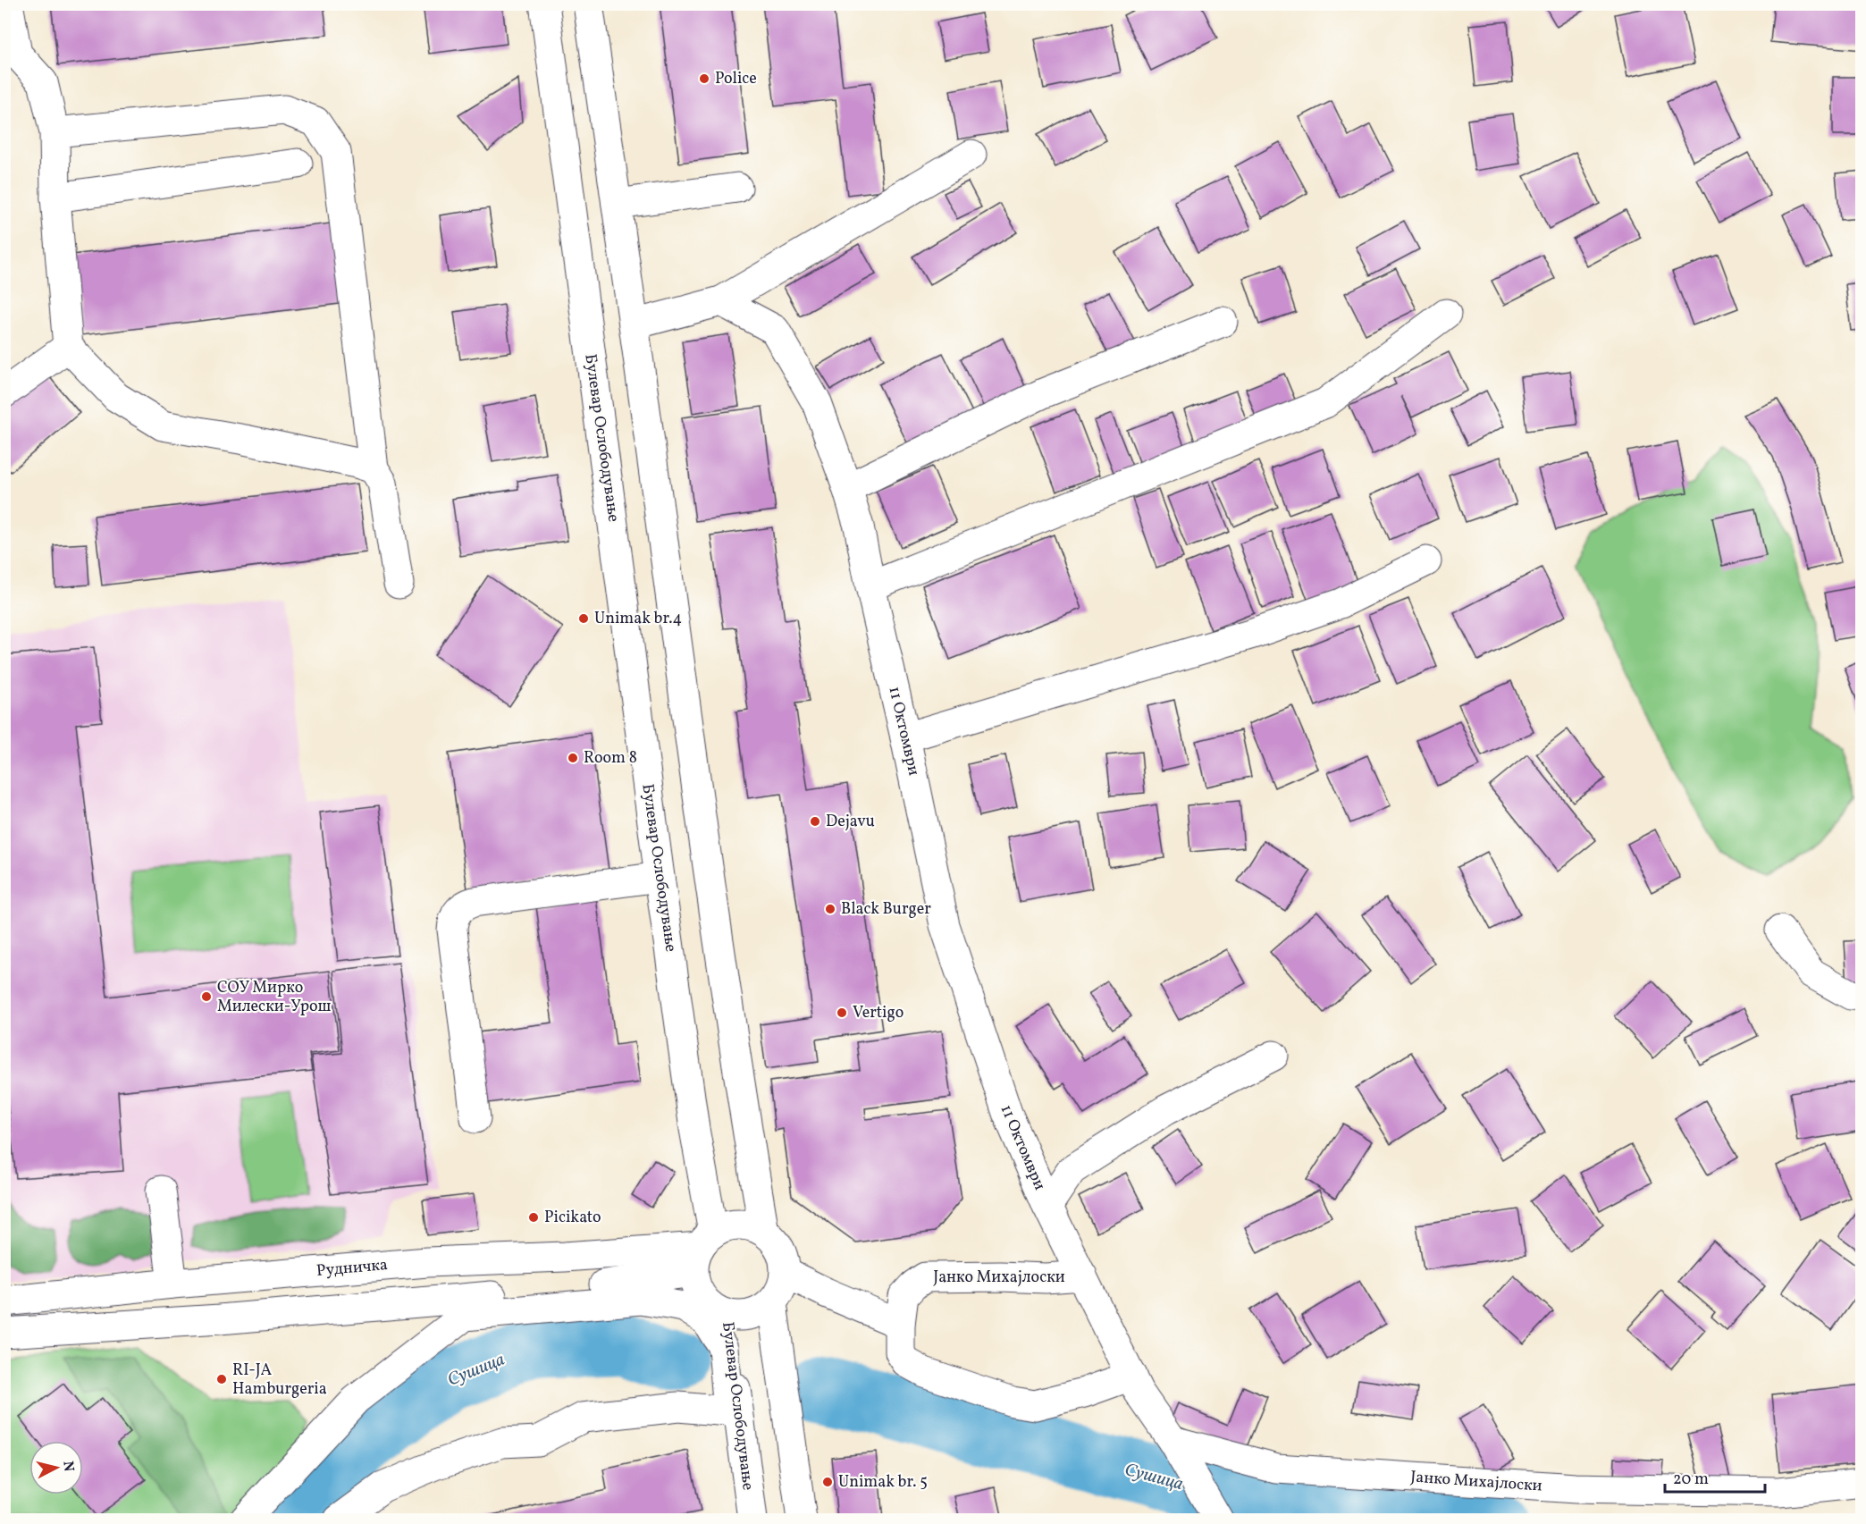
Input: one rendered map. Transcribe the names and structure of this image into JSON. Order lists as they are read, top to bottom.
{
  "streets": {
    "street": [
      "Булевар Ослободување",
      "11 Октомври",
      "Рудничка",
      "Јанко Михајлоски"
    ]
  },
  "crossings": [
    ["Булевар Ослободување", "Рудничка"],
    ["11 Октомври", "Јанко Михајлоски"]
  ],
  "water": ["Сушица"],
  "places": [
    "Police",
    "Unimak br.4",
    "Room 8",
    "Dejavu",
    "Black Burger",
    "СОУ Мирко Милески-Урош",
    "Vertigo",
    "Picikato",
    "RI-JA Hamburgeria",
    "Unimak br. 5"
  ],
  "scale_bar": "20 m",
  "north": "right"
}
